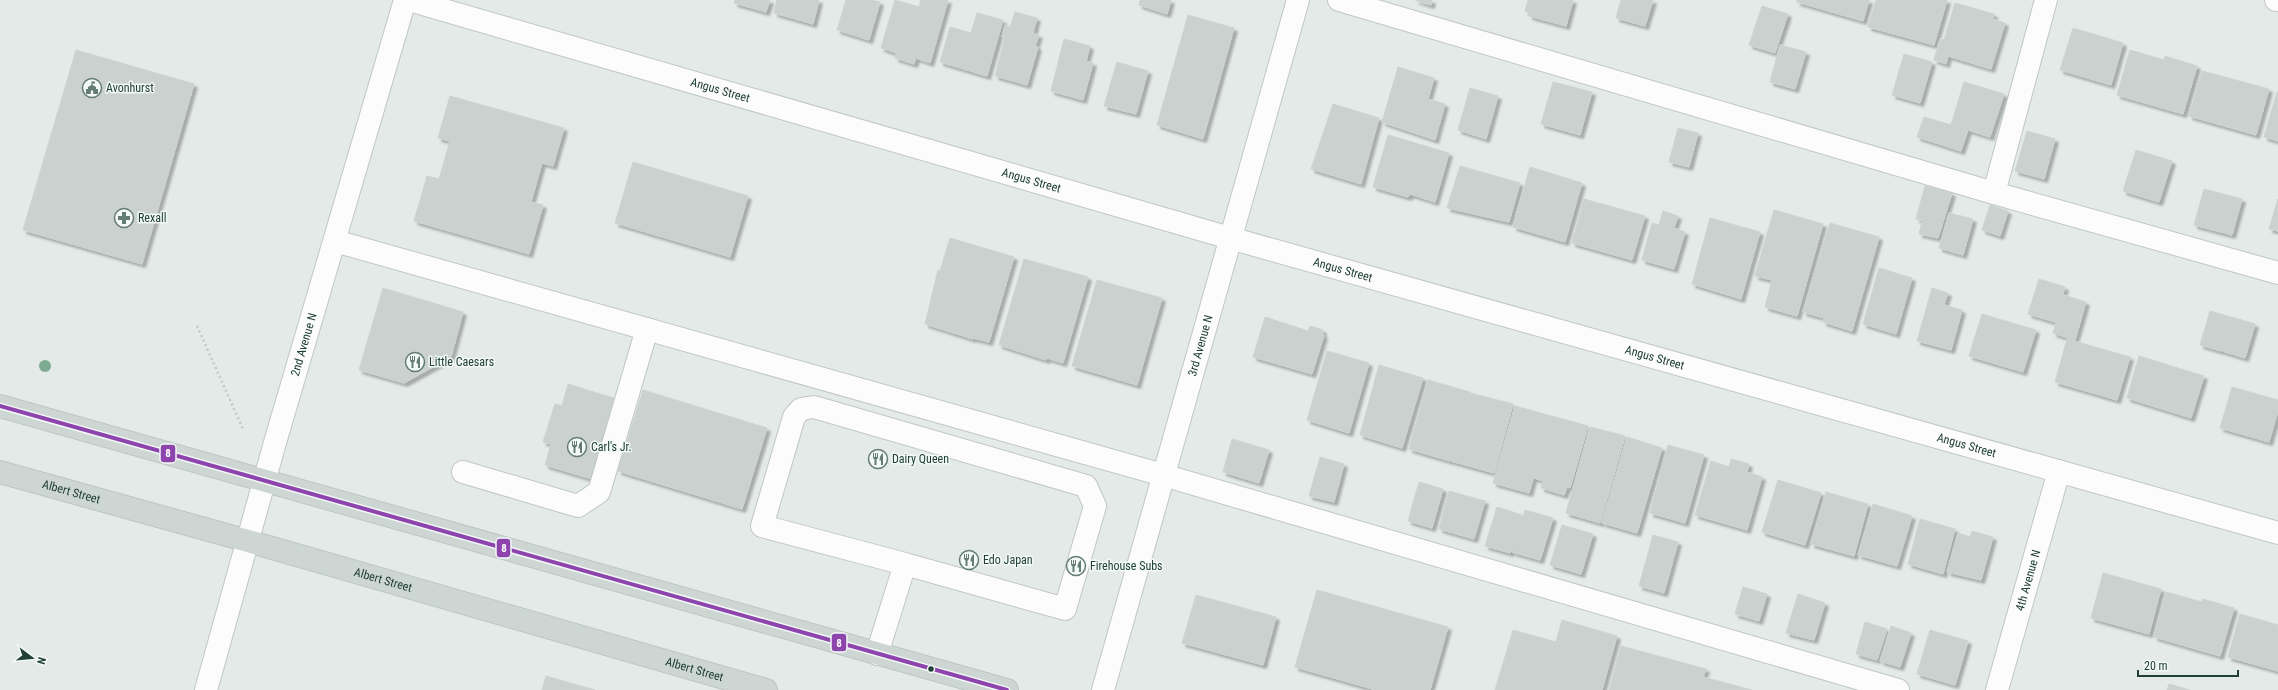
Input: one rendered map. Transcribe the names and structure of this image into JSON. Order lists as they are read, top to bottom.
{
  "streets": {
    "main road": ["Albert Street"],
    "street": [
      "Angus Street",
      "2nd Avenue N",
      "3rd Avenue N",
      "4th Avenue N"
    ]
  },
  "crossings": [
    ["Angus Street", "3rd Avenue N"],
    ["Angus Street", "4th Avenue N"],
    ["2nd Avenue N", "Albert Street"]
  ],
  "places": {
    "public building": ["Avonhurst"],
    "pharmacy": ["Rexall"],
    "restaurant": [
      "Little Caesars",
      "Carl's Jr.",
      "Dairy Queen",
      "Edo Japan",
      "Firehouse Subs"
    ]
  },
  "lines": ["transit line 8"],
  "scale_bar": "20 m",
  "north": "right"
}
